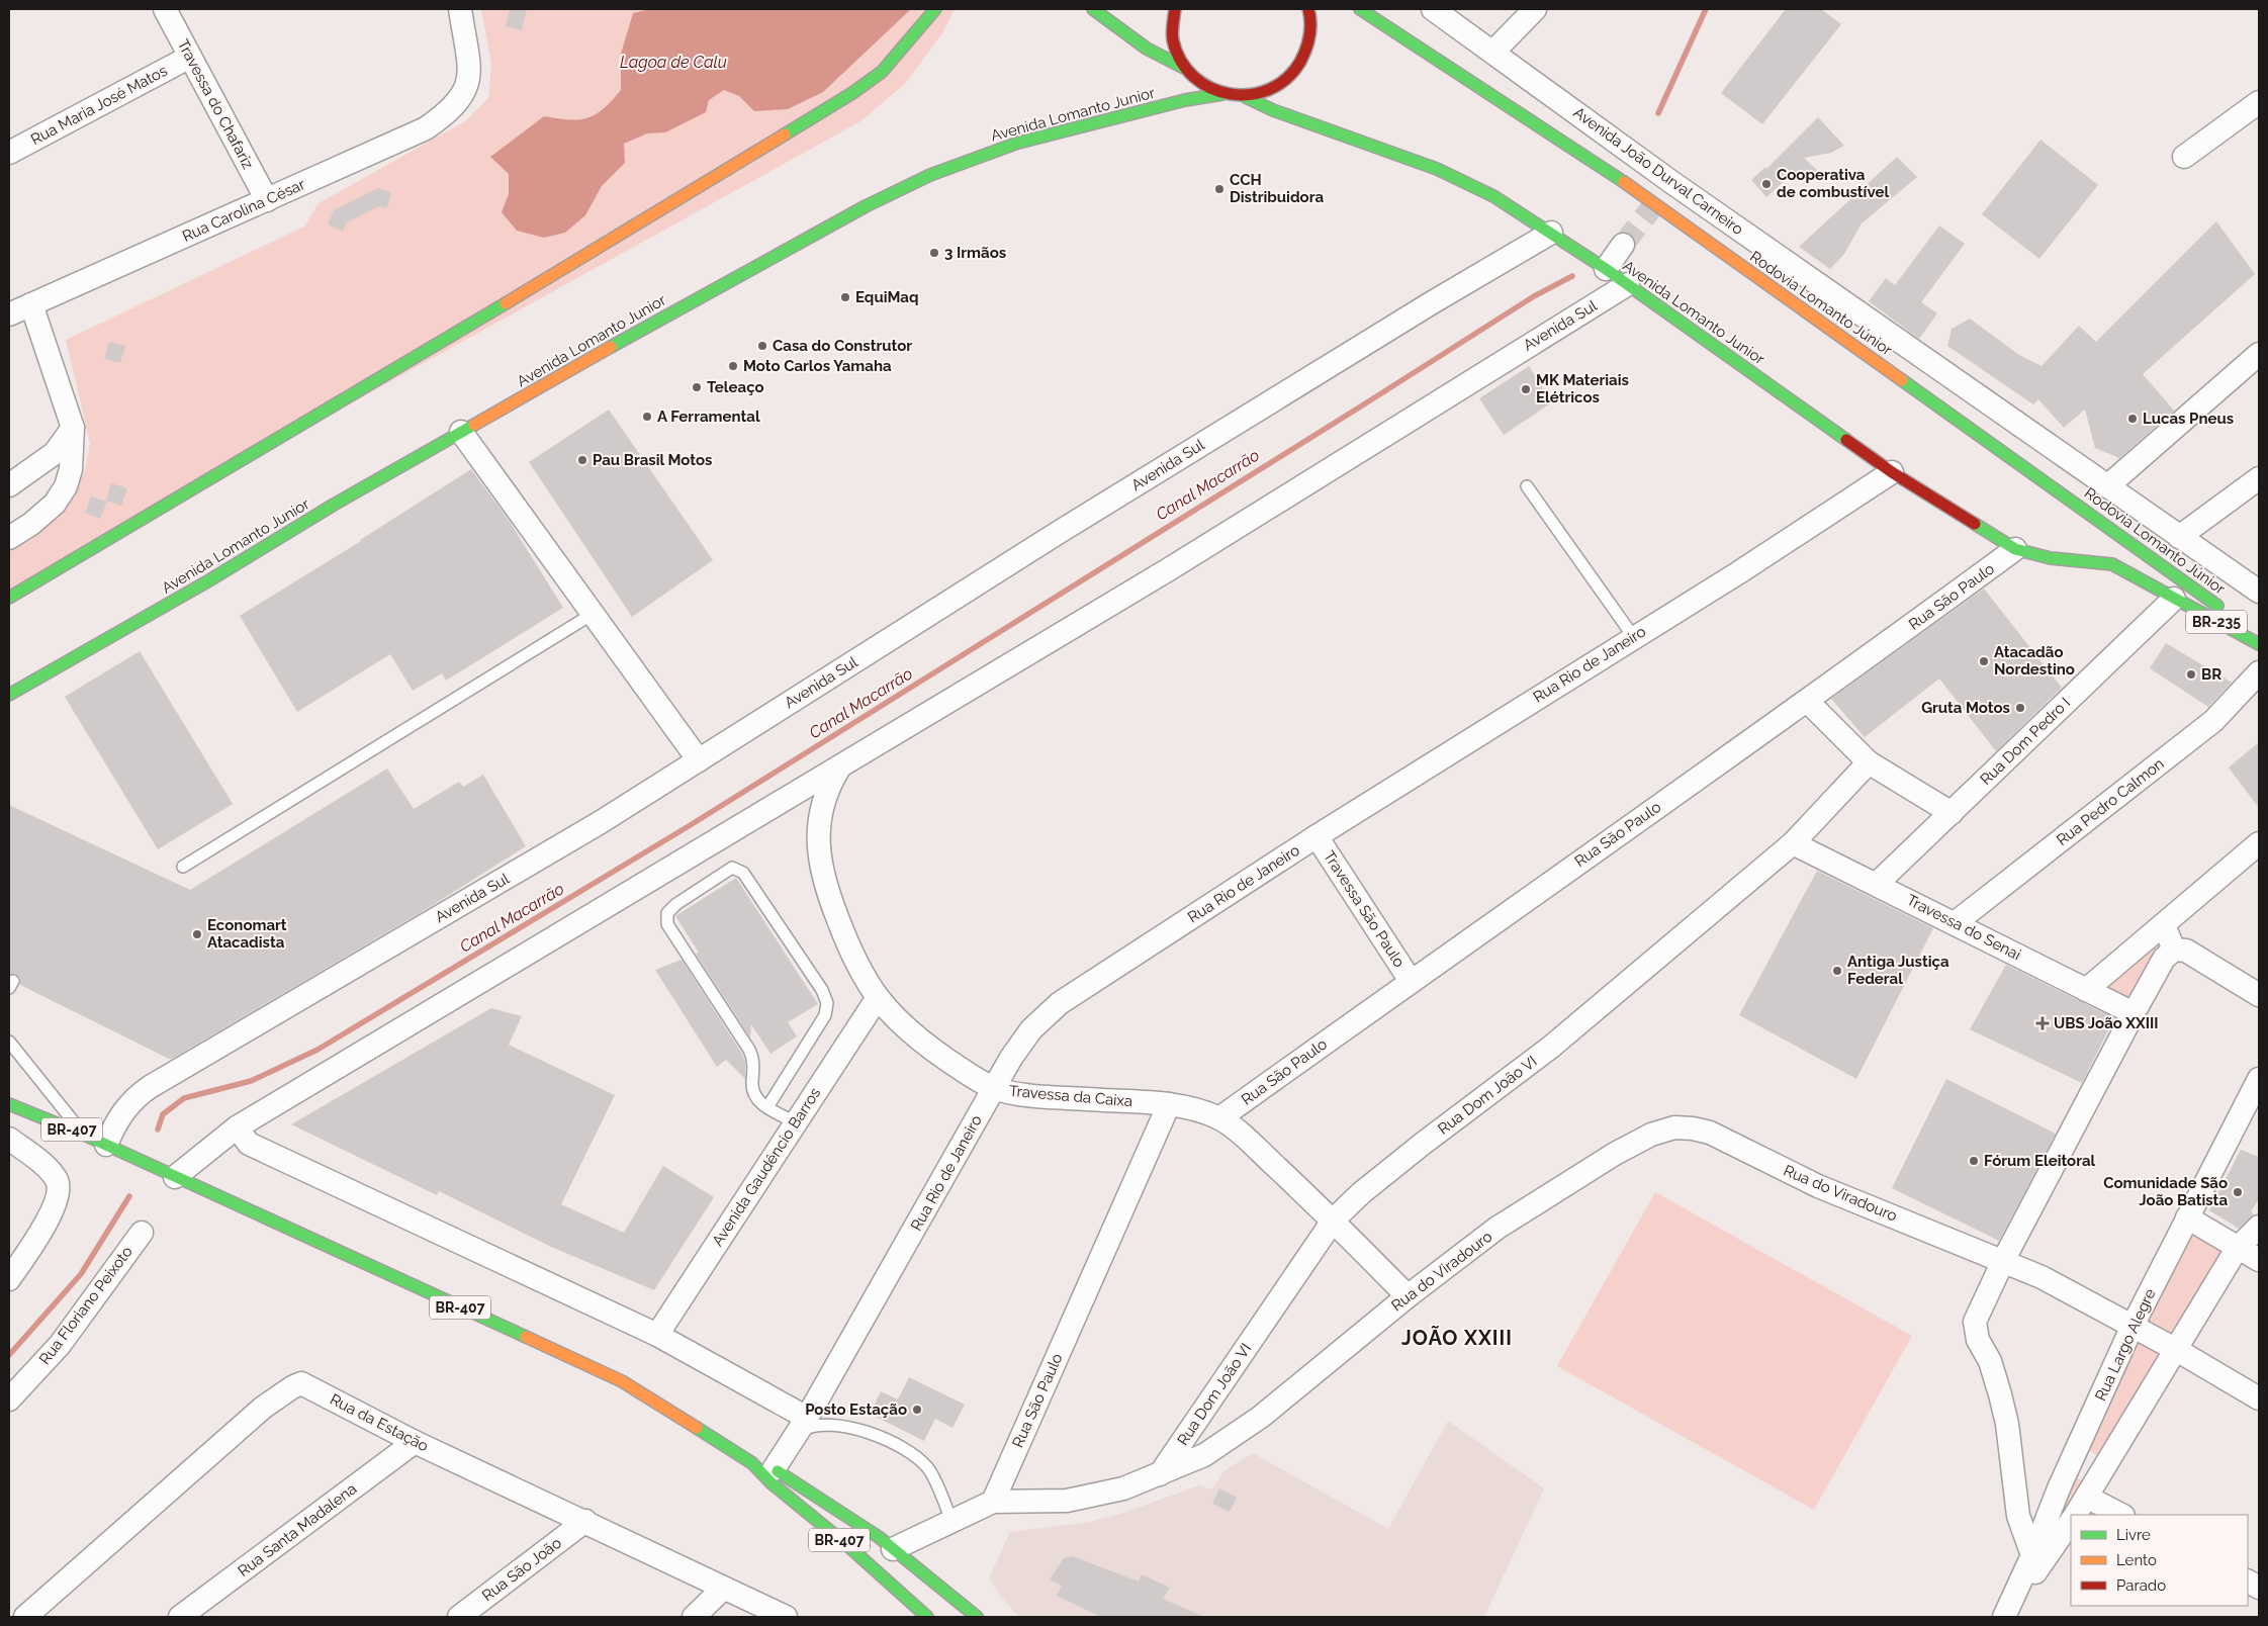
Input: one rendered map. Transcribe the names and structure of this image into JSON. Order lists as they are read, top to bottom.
{
  "streets": {
    "main road": [
      "Avenida Lomanto Junior",
      "Rodovia Lomanto Júnior",
      "BR-235",
      "BR-407"
    ],
    "street": [
      "Travessa do Chafariz",
      "Rua Maria José Matos",
      "Avenida João Durval Carneiro",
      "Rua Carolina César",
      "Avenida Sul",
      "Rua São Paulo",
      "Rua Rio de Janeiro",
      "Rua Dom Pedro I",
      "Rua Pedro Calmon",
      "Travessa São Paulo",
      "Travessa do Senai",
      "Rua Dom João VI",
      "Travessa da Caixa",
      "Avenida Gaudêncio Barros",
      "Rua do Viradouro",
      "Rua Floriano Peixoto",
      "Rua Largo Alegre",
      "Rua da Estação",
      "Rua Santa Madalena",
      "Rua São João"
    ]
  },
  "crossings": [
    ["Travessa do Chafariz", "Rua Maria José Matos"],
    ["Travessa do Chafariz", "Rua Carolina César"],
    ["Avenida Lomanto Junior", "Rodovia Lomanto Júnior"],
    ["Avenida Lomanto Junior", "Avenida Sul"],
    ["Avenida Lomanto Junior", "Rua São Paulo"],
    ["Avenida Lomanto Junior", "Rua Rio de Janeiro"],
    ["Rodovia Lomanto Júnior", "Rua Dom Pedro I"],
    ["Avenida Sul", "Travessa da Caixa"],
    ["Avenida Sul", "BR-407"],
    ["Rua São Paulo", "Travessa São Paulo"],
    ["Rua São Paulo", "Travessa da Caixa"],
    ["Rua São Paulo", "Rua do Viradouro"],
    ["Rua Rio de Janeiro", "Travessa São Paulo"],
    ["Rua Rio de Janeiro", "Travessa da Caixa"],
    ["Rua Rio de Janeiro", "BR-407"],
    ["Rua Dom Pedro I", "Travessa do Senai"],
    ["Rua Pedro Calmon", "Travessa do Senai"],
    ["Travessa do Senai", "Rua Dom João VI"],
    ["Rua Dom João VI", "Travessa da Caixa"],
    ["Rua Dom João VI", "Rua do Viradouro"],
    ["Travessa da Caixa", "Avenida Gaudêncio Barros"],
    ["Travessa da Caixa", "Rua do Viradouro"],
    ["BR-407", "Rua do Viradouro"],
    ["Rua do Viradouro", "Rua Largo Alegre"],
    ["Rua da Estação", "Rua Santa Madalena"],
    ["Rua da Estação", "Rua São João"]
  ],
  "districts": ["JOÃO XXIII"],
  "water": ["Lagoa de Calu", "Canal Macarrão"],
  "places": {
    "other": [
      "Cooperativa de combustível",
      "CCH Distribuidora",
      "3 Irmãos",
      "EquiMaq",
      "Casa do Construtor",
      "Moto Carlos Yamaha",
      "Teleaço",
      "MK Materiais Elétricos",
      "A Ferramental",
      "Lucas Pneus",
      "Pau Brasil Motos",
      "Atacadão Nordestino",
      "BR",
      "Gruta Motos",
      "Economart Atacadista",
      "Antiga Justiça Federal",
      "Fórum Eleitoral",
      "Comunidade São João Batista",
      "Posto Estação"
    ],
    "health": ["UBS João XXIII"]
  },
  "legend": ["Livre", "Lento", "Parado"]
}
